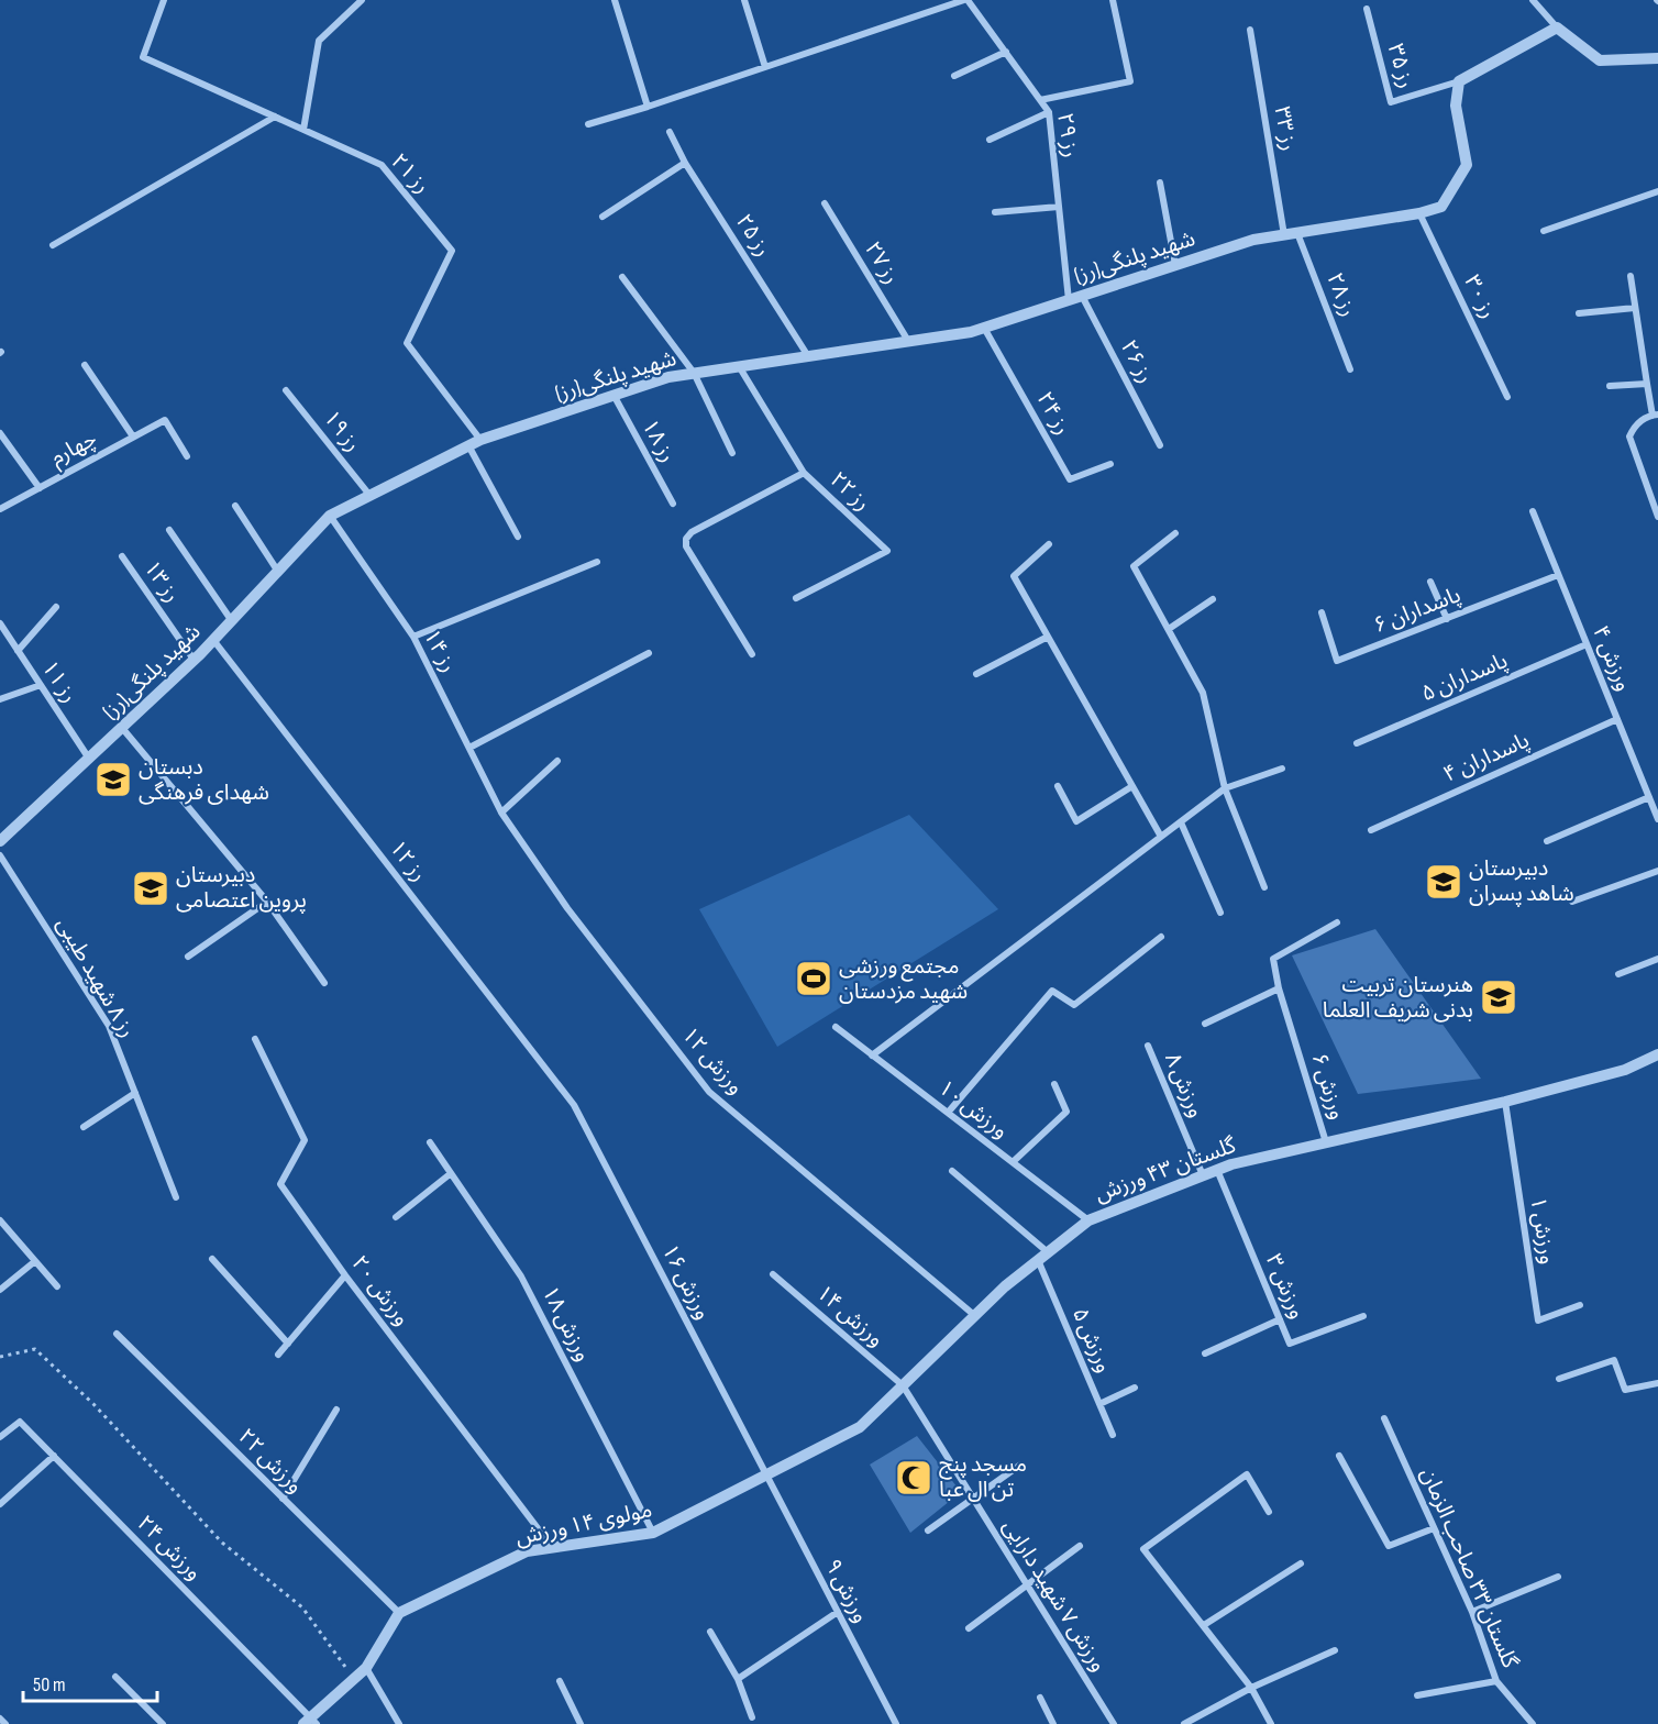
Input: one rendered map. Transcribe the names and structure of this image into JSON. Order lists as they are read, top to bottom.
{
  "streets": {
    "street": [
      "رز ۳۵",
      "رز ۳۳",
      "رز ۲۹",
      "رز ۲۱",
      "رز ۲۵",
      "شهید پلنگی(رز)",
      "رز ۲۷",
      "رز ۲۸",
      "رز ۳۰",
      "رز ۲۶",
      "رز ۲۴",
      "رز ۱۹",
      "رز ۱۸",
      "چهارم",
      "رز ۲۲",
      "رز ۱۳",
      "پاسداران ۶",
      "رز ۱۴",
      "ورزش ۴",
      "پاسداران ۵",
      "رز ۱۱",
      "پاسداران ۴",
      "رز ۱۲",
      "رز ۸ شهید طیبی",
      "ورزش ۱۲",
      "ورزش ۸",
      "ورزش ۶",
      "ورزش ۱۰",
      "گلستان ۴۳ ورزش",
      "ورزش ۱",
      "ورزش ۱۶",
      "ورزش ۳",
      "ورزش ۲۰",
      "ورزش ۱۴",
      "ورزش ۱۸",
      "ورزش ۵",
      "ورزش ۲۲",
      "مولوی ۱۴ ورزش",
      "ورزش ۲۴",
      "گلستان ۳۳ صاحب الزمان",
      "ورزش ۹",
      "ورزش ۷ شهید دارایی"
    ]
  },
  "crossings": [
    ["رز ۳۵", "شهید پلنگی(رز)"],
    ["رز ۳۳", "شهید پلنگی(رز)"],
    ["رز ۲۹", "شهید پلنگی(رز)"],
    ["رز ۲۱", "شهید پلنگی(رز)"],
    ["رز ۲۵", "شهید پلنگی(رز)"],
    ["شهید پلنگی(رز)", "رز ۲۷"],
    ["شهید پلنگی(رز)", "رز ۲۸"],
    ["شهید پلنگی(رز)", "رز ۳۰"],
    ["شهید پلنگی(رز)", "رز ۲۶"],
    ["شهید پلنگی(رز)", "رز ۲۴"],
    ["شهید پلنگی(رز)", "رز ۱۹"],
    ["شهید پلنگی(رز)", "رز ۱۸"],
    ["شهید پلنگی(رز)", "رز ۲۲"],
    ["شهید پلنگی(رز)", "رز ۱۳"],
    ["شهید پلنگی(رز)", "رز ۱۴"],
    ["شهید پلنگی(رز)", "رز ۱۱"],
    ["شهید پلنگی(رز)", "رز ۱۲"],
    ["پاسداران ۶", "ورزش ۴"],
    ["رز ۱۴", "ورزش ۱۲"],
    ["ورزش ۴", "پاسداران ۵"],
    ["ورزش ۴", "پاسداران ۴"],
    ["رز ۱۲", "ورزش ۱۶"],
    ["ورزش ۱۲", "گلستان ۴۳ ورزش"],
    ["ورزش ۸", "گلستان ۴۳ ورزش"],
    ["ورزش ۶", "گلستان ۴۳ ورزش"],
    ["ورزش ۱۰", "گلستان ۴۳ ورزش"],
    ["گلستان ۴۳ ورزش", "ورزش ۱"],
    ["گلستان ۴۳ ورزش", "ورزش ۱۶"],
    ["گلستان ۴۳ ورزش", "ورزش ۳"],
    ["گلستان ۴۳ ورزش", "ورزش ۱۴"],
    ["گلستان ۴۳ ورزش", "ورزش ۵"],
    ["گلستان ۴۳ ورزش", "مولوی ۱۴ ورزش"],
    ["گلستان ۴۳ ورزش", "ورزش ۹"],
    ["گلستان ۴۳ ورزش", "ورزش ۷ شهید دارایی"],
    ["ورزش ۱۶", "مولوی ۱۴ ورزش"],
    ["ورزش ۱۶", "ورزش ۹"],
    ["ورزش ۲۰", "مولوی ۱۴ ورزش"],
    ["ورزش ۱۴", "ورزش ۷ شهید دارایی"],
    ["ورزش ۱۸", "مولوی ۱۴ ورزش"],
    ["ورزش ۲۲", "مولوی ۱۴ ورزش"],
    ["مولوی ۱۴ ورزش", "ورزش ۹"]
  ],
  "places": {
    "school or university": [
      "دبستان شهدای فرهنگی",
      "دبیرستان شاهد پسران",
      "دبیرستان پروین اعتصامی",
      "هنرستان تربیت بدنی شریف العلما"
    ],
    "sports": ["مجتمع ورزشی شهید مزدستان"],
    "mosque": ["مسجد پنج تن ال عبا"]
  },
  "scale_bar": "50 m"
}
